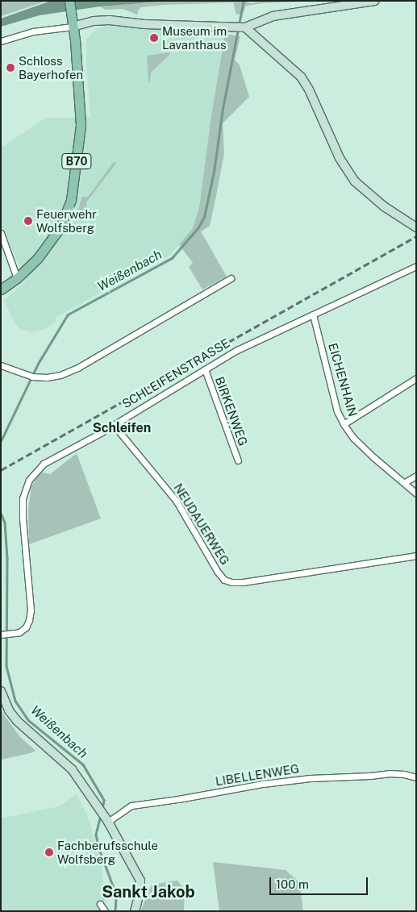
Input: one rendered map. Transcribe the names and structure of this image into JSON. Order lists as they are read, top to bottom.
{
  "streets": {
    "main road": ["B70"],
    "street": [
      "SCHLEIFENSTRASSE",
      "EICHENHAIN",
      "BIRKENWEG",
      "NEUDAUERWEG",
      "LIBELLENWEG"
    ]
  },
  "crossings": [
    ["SCHLEIFENSTRASSE", "EICHENHAIN"],
    ["SCHLEIFENSTRASSE", "BIRKENWEG"],
    ["SCHLEIFENSTRASSE", "NEUDAUERWEG"]
  ],
  "districts": ["Schleifen", "Sankt Jakob"],
  "water": ["Weißenbach"],
  "places": [
    "Museum im Lavanthaus",
    "Schloss Bayerhofen",
    "Feuerwehr Wolfsberg",
    "Fachberufsschule Wolfsberg"
  ],
  "scale_bar": "100 m"
}
